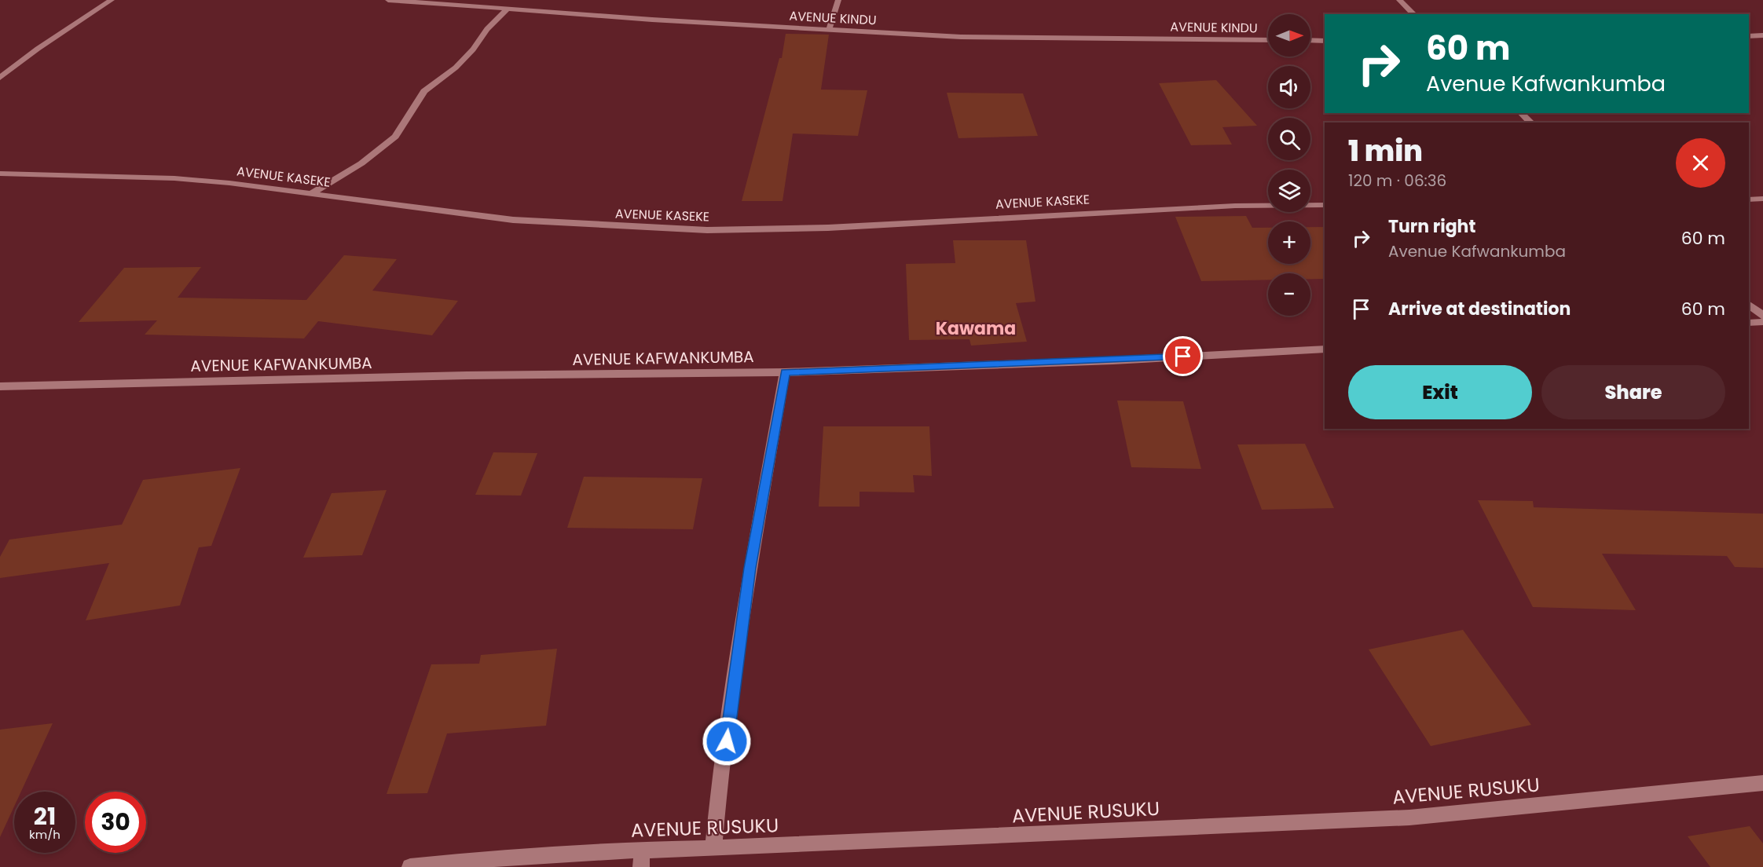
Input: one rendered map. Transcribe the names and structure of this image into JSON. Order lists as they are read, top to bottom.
{
  "streets": {
    "street": [
      "AVENUE KINDU",
      "AVENUE KASEKE",
      "AVENUE KAFWANKUMBA",
      "AVENUE RUSUKU"
    ]
  },
  "districts": ["Kawama"],
  "north": "right",
  "page": {
    "map_buttons": ["+", "−"],
    "turn": ["60 m", "Avenue Kafwankumba"],
    "heading": ["1 min", "120 m · 06:36"],
    "list": [
      {
        "name": "Turn right",
        "note": "Avenue Kafwankumba",
        "value": "60 m"
      },
      {
        "name": "Arrive at destination",
        "value": "60 m"
      }
    ],
    "buttons": ["Exit", "Share"],
    "speed": "21 km/h",
    "limit": "30"
  }
}
